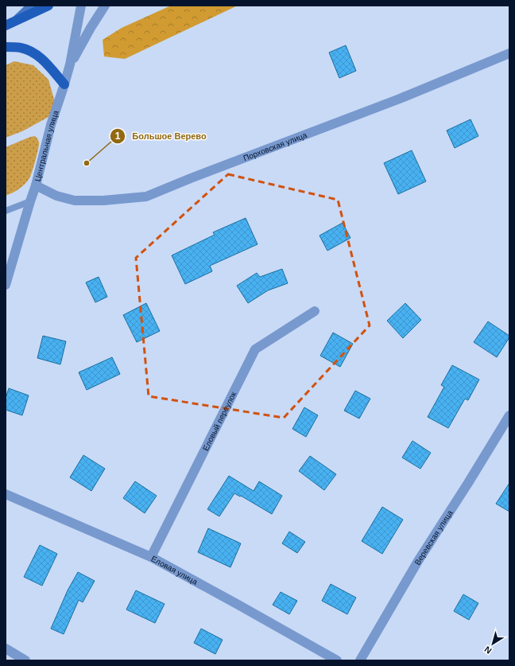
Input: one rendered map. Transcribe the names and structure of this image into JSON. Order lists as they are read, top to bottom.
{
  "streets": {
    "street": [
      "Порховская улица",
      "Центральная улица",
      "Еловый переулок",
      "Веревская улица",
      "Еловая улица"
    ]
  },
  "crossings": [
    ["Порховская улица", "Центральная улица"],
    ["Еловый переулок", "Еловая улица"]
  ],
  "places": ["Большое Верево"],
  "north": "bottom left"
}
